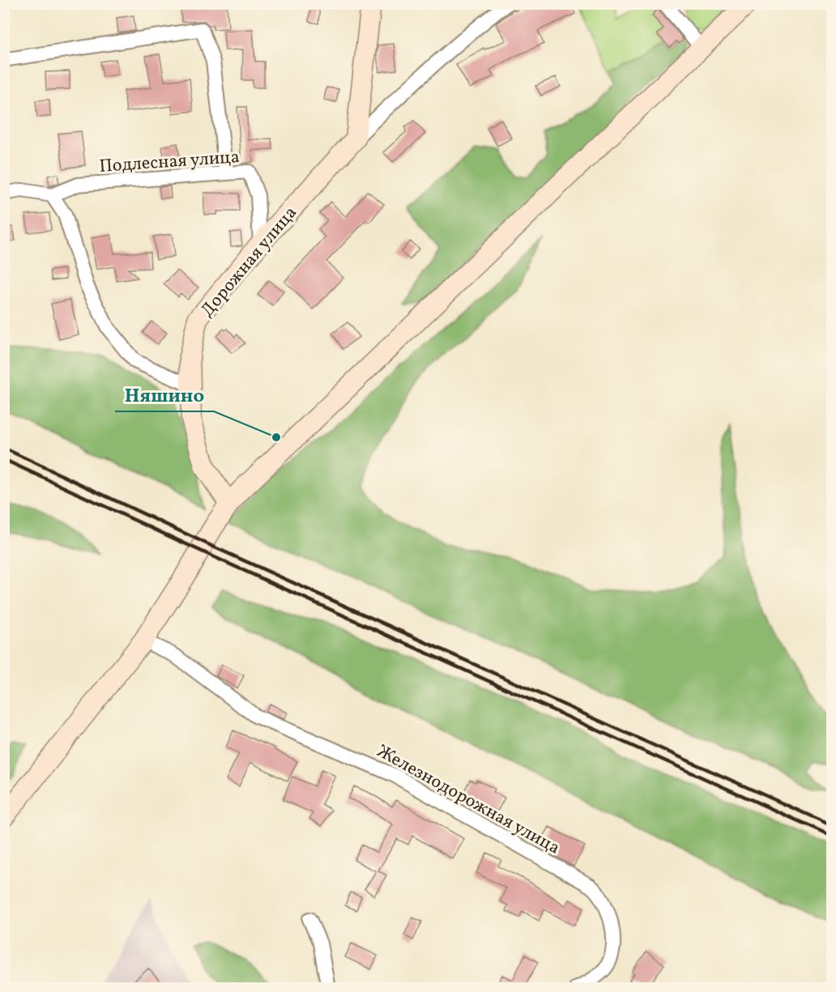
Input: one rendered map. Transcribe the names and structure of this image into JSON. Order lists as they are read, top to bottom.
{
  "streets": {
    "street": ["Подлесная улица", "Дорожная улица", "Железнодорожная улица"]
  },
  "crossings": [
    ["Подлесная улица", "Дорожная улица"]
  ],
  "places": ["Няшино"]
}
